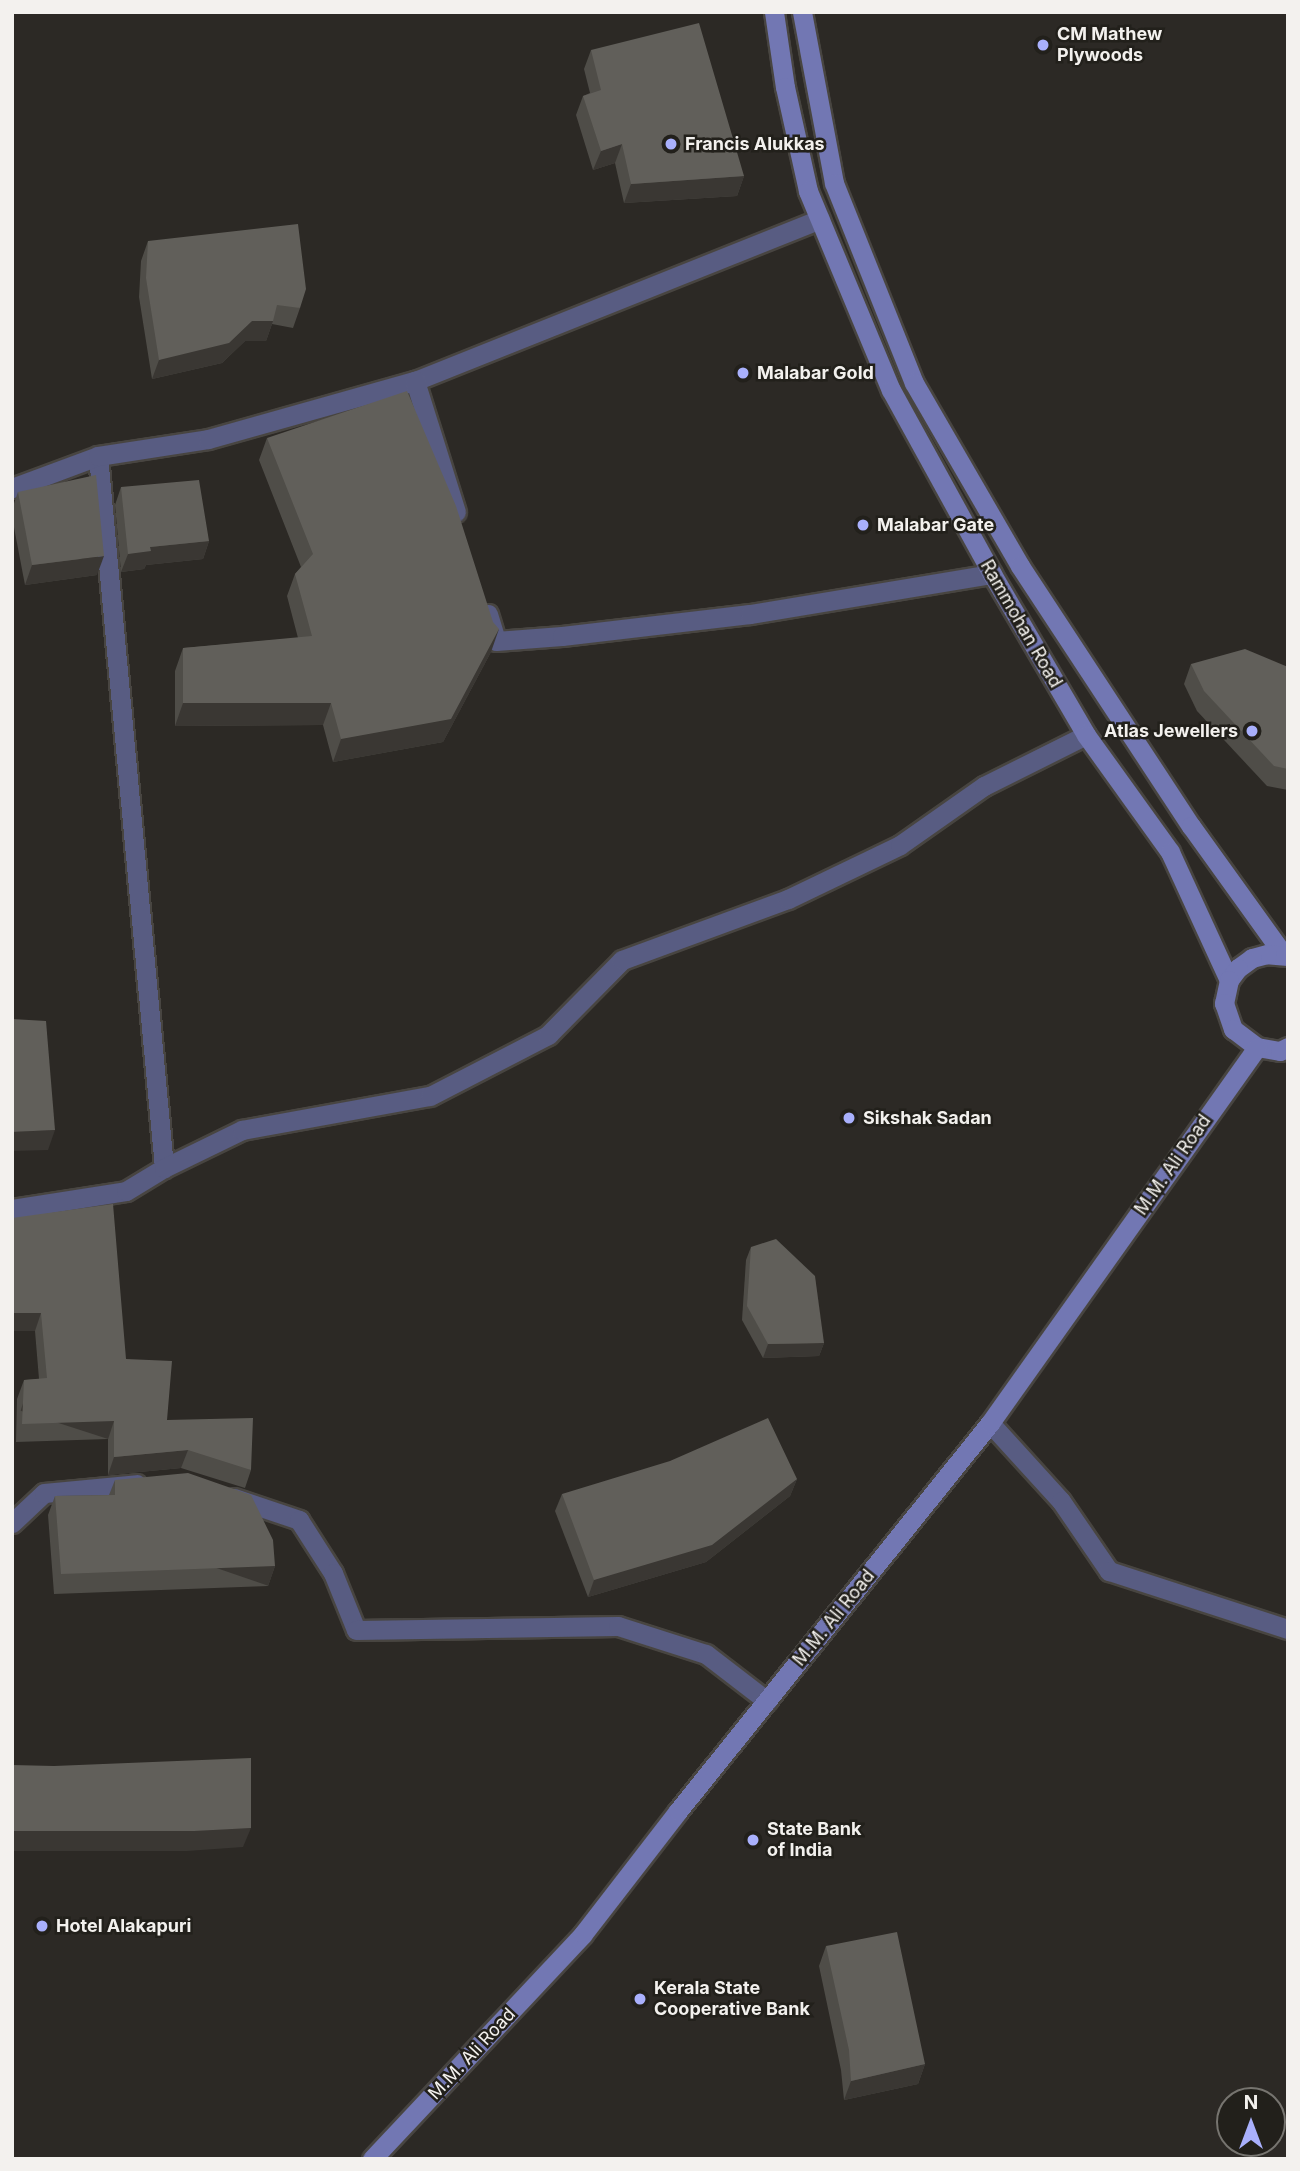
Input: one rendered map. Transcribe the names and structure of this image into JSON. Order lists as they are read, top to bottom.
{
  "streets": {
    "main road": ["Rammohan Road", "M.M. Ali Road"]
  },
  "places": [
    "CM Mathew Plywoods",
    "Francis Alukkas",
    "Malabar Gold",
    "Malabar Gate",
    "Atlas Jewellers",
    "Sikshak Sadan",
    "State Bank of India",
    "Hotel Alakapuri",
    "Kerala State Cooperative Bank"
  ],
  "north": "top"
}
